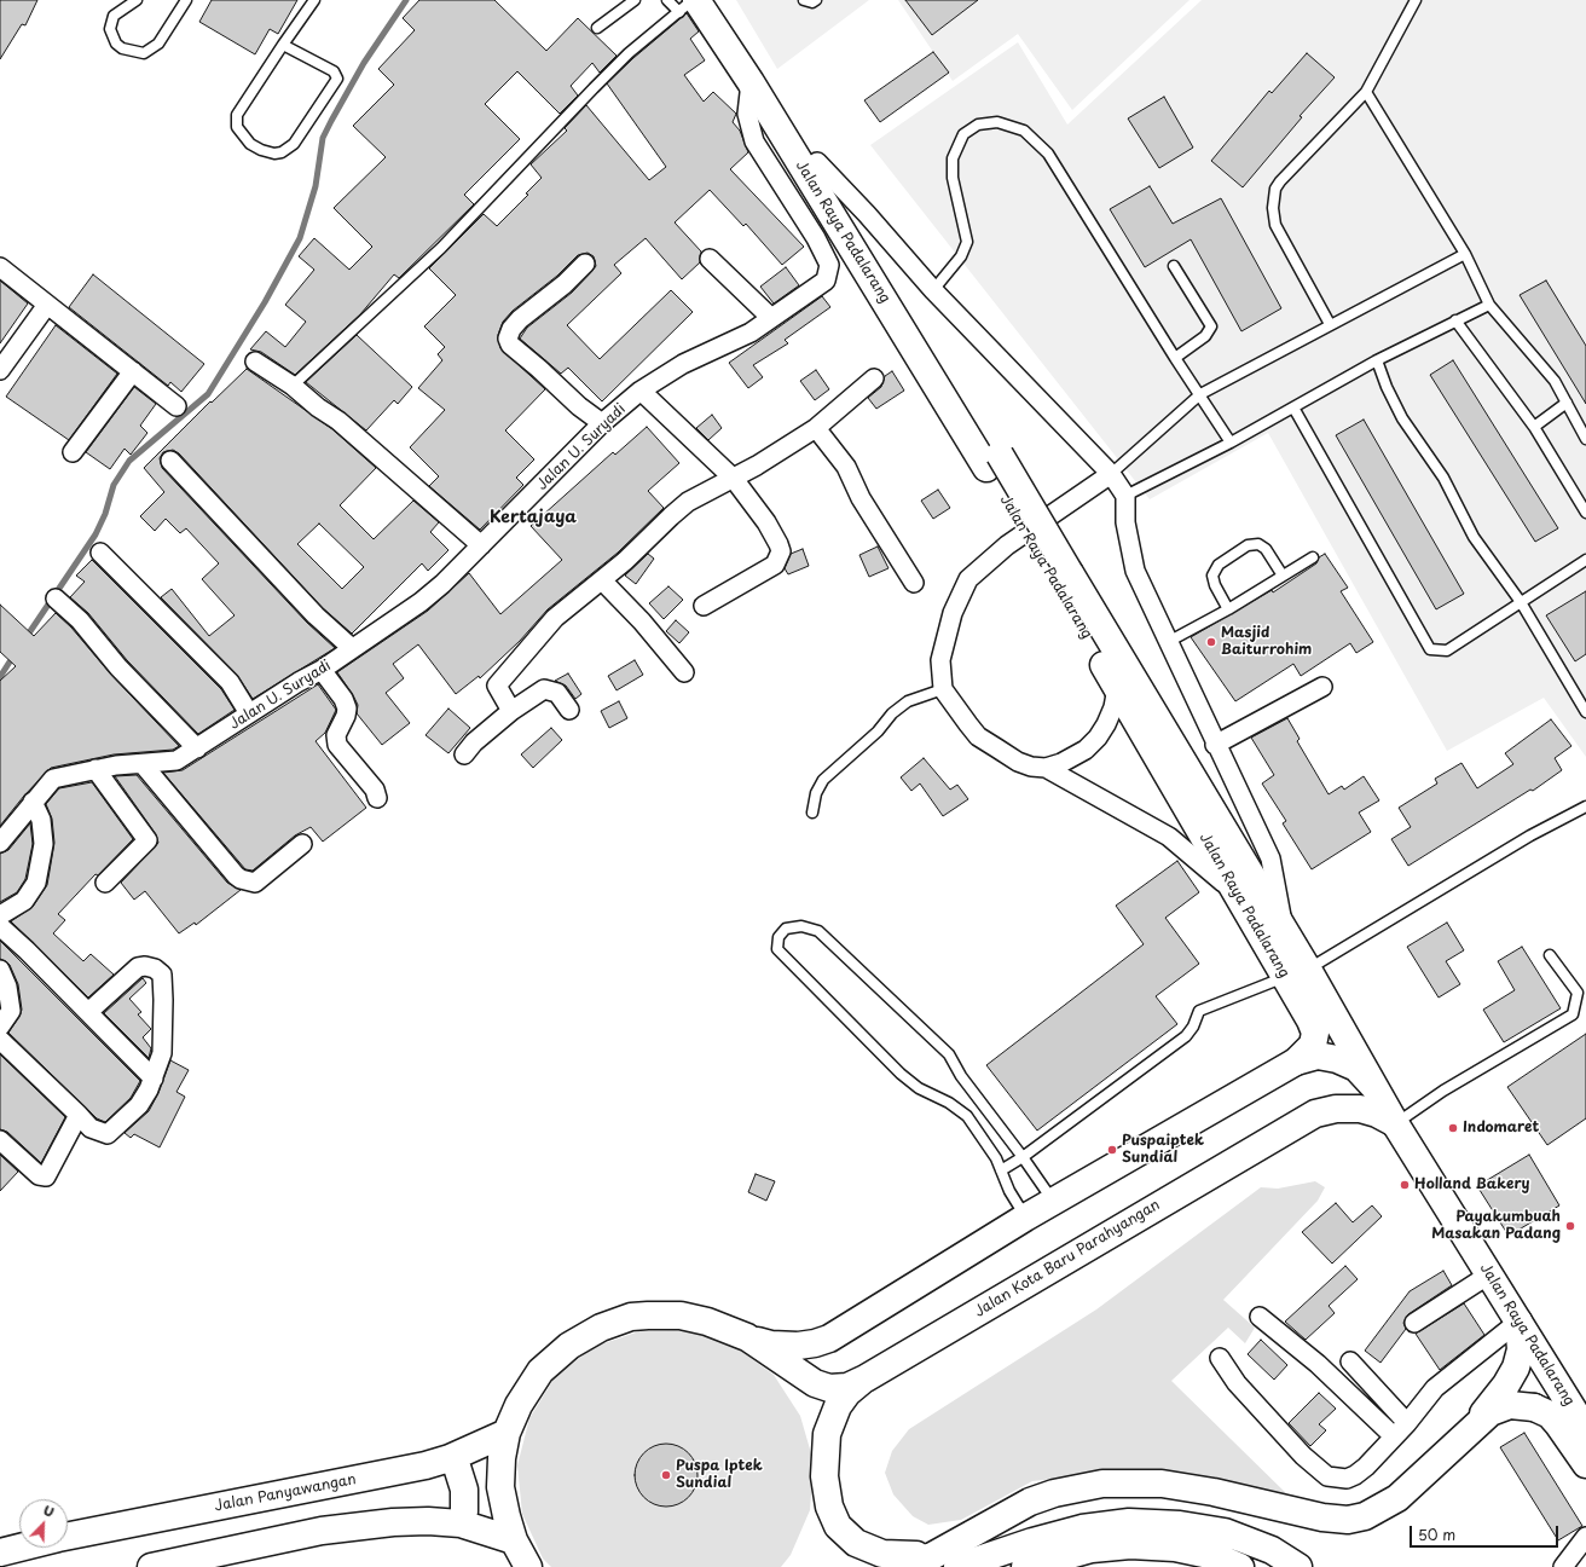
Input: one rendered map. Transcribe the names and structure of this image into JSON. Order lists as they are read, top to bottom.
{
  "streets": {
    "main road": ["Jalan Raya Padalarang", "Jalan Kota Baru Parahyangan", "Jalan Panyawangan"],
    "street": ["Jalan U. Suryadi"]
  },
  "crossings": [
    ["Jalan Raya Padalarang", "Jalan U. Suryadi"],
    ["Jalan Raya Padalarang", "Jalan Kota Baru Parahyangan"],
    ["Jalan Kota Baru Parahyangan", "Jalan Panyawangan"]
  ],
  "districts": ["Kertajaya"],
  "places": [
    "Masjid Baiturrohim",
    "Indomaret",
    "Puspaiptek Sundial",
    "Holland Bakery",
    "Payakumbuah Masakan Padang",
    "Puspa Iptek Sundial"
  ],
  "scale_bar": "50 m",
  "north": "top right"
}
